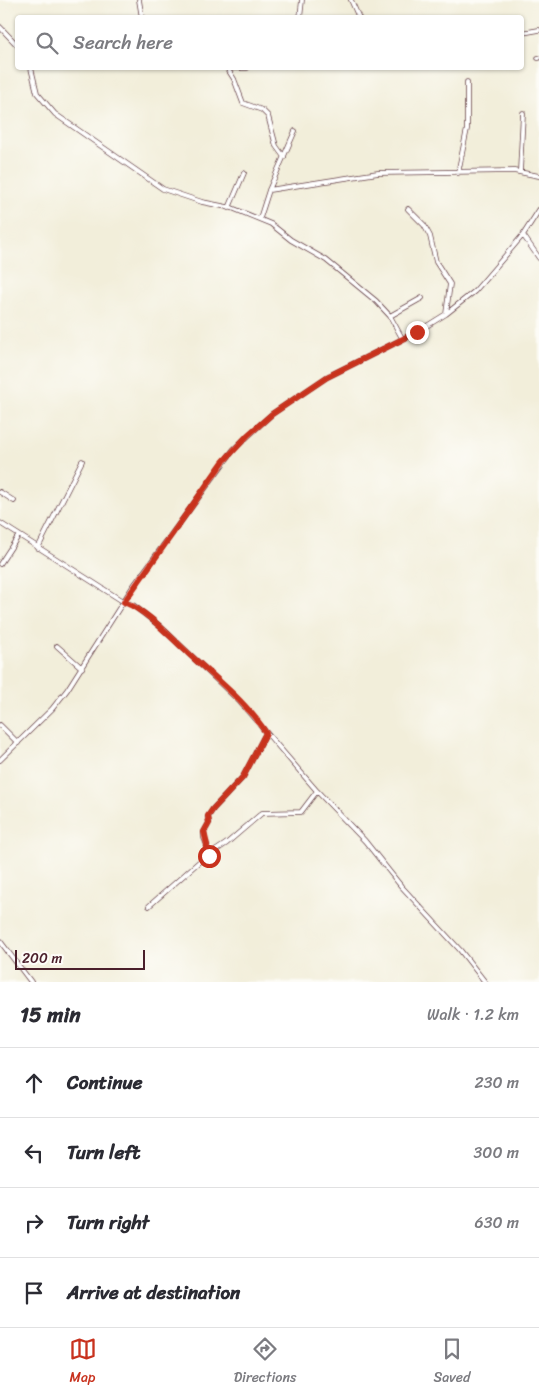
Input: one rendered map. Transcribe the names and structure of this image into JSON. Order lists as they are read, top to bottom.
{
  "scale_bar": "200 m",
  "page": {
    "search": "Search here",
    "scale": "200 m",
    "heading": ["15 min", "Walk · 1.2 km"],
    "list": [
      ["Continue", "230 m"],
      ["Turn left", "300 m"],
      ["Turn right", "630 m"],
      "Arrive at destination"
    ],
    "nav": ["Map", "Directions", "Saved"]
  }
}
